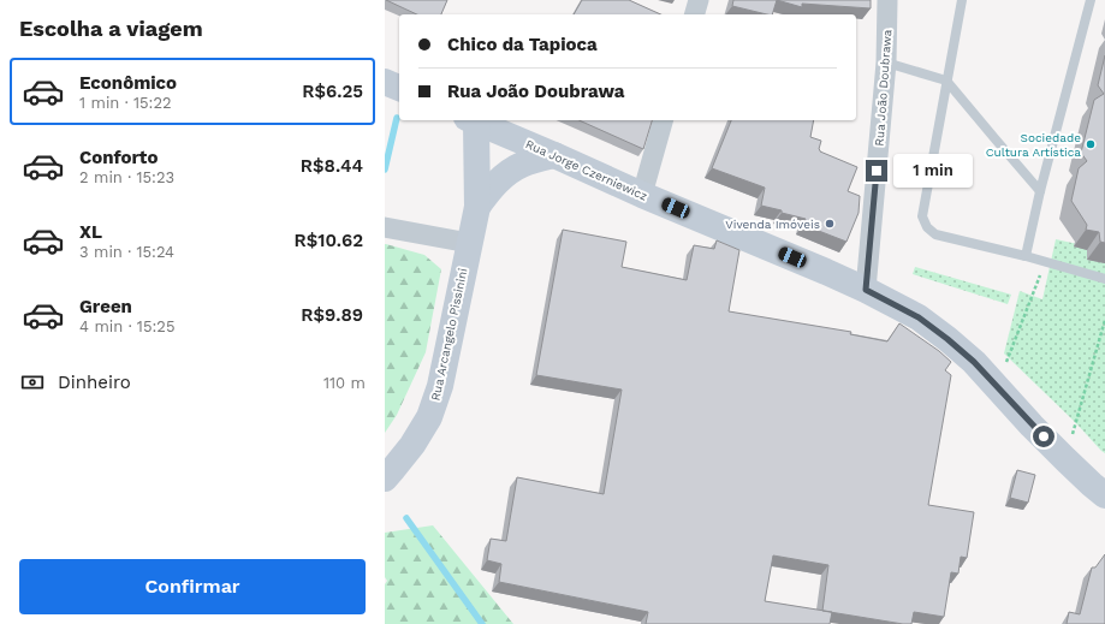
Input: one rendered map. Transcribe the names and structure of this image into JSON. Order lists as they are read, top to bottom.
{
  "streets": {
    "main road": ["Rua Jorge Czerniewicz", "Rua Arcangelo Pissinini"],
    "street": ["Rua João Doubrawa"]
  },
  "crossings": [
    ["Rua João Doubrawa", "Rua Jorge Czerniewicz"],
    ["Rua Jorge Czerniewicz", "Rua Arcangelo Pissinini"]
  ],
  "places": ["Sociedade Cultura Artística", "Vivenda Imóveis"],
  "page": {
    "heading": "Escolha a viagem",
    "banner": ["Chico da Tapioca", "Rua João Doubrawa"],
    "list": [
      {
        "name": "Econômico",
        "note": "1 min · 15:22",
        "value": "R$6.25"
      },
      {
        "name": "Conforto",
        "note": "2 min · 15:23",
        "value": "R$8.44"
      },
      {
        "name": "XL",
        "note": "3 min · 15:24",
        "value": "R$10.62"
      },
      {
        "name": "Green",
        "note": "4 min · 15:25",
        "value": "R$9.89"
      }
    ],
    "bubble": "1 min",
    "pay": ["Dinheiro", "110 m"],
    "buttons": "Confirmar"
  }
}
